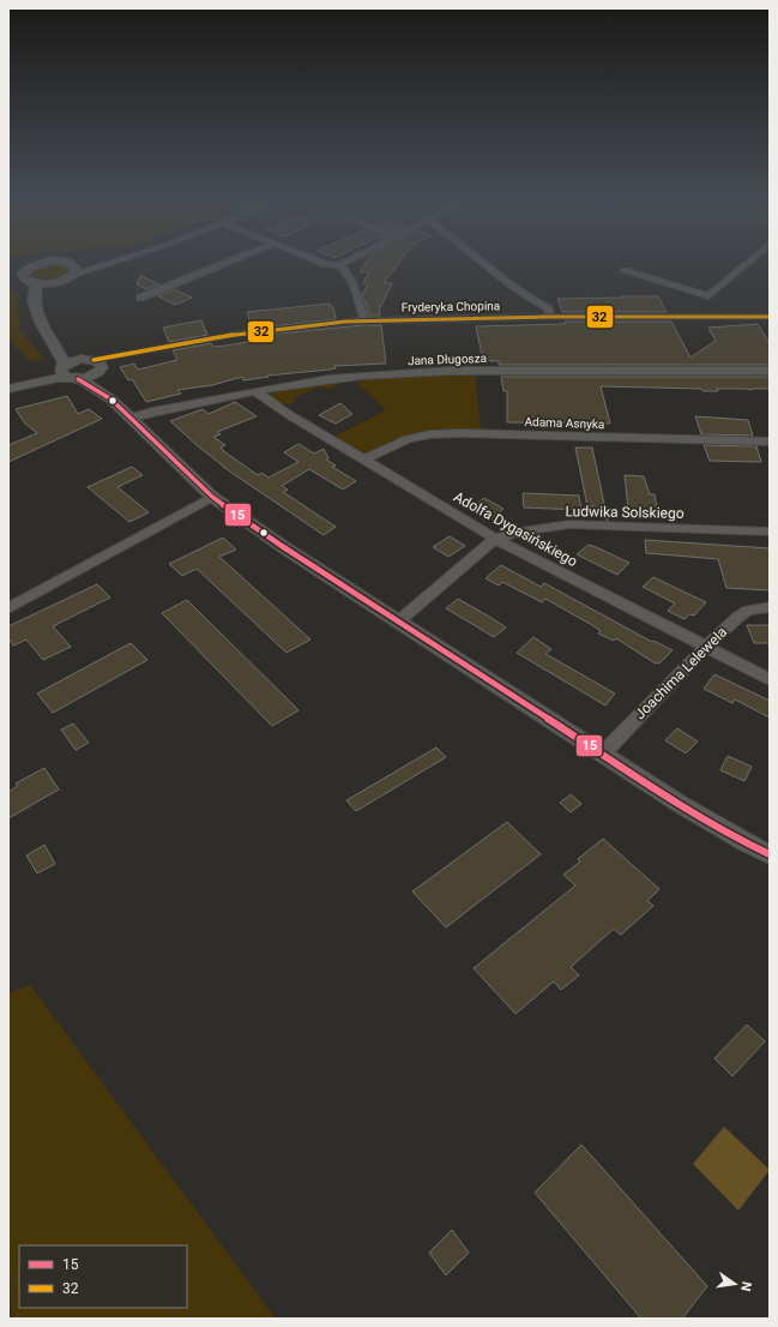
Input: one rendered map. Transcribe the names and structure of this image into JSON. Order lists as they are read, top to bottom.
{
  "streets": {
    "street": [
      "Fryderyka Chopina",
      "Jana Długosza",
      "Adama Asnyka",
      "Ludwika Solskiego",
      "Adolfa Dygasińskiego",
      "Joachima Lelewela"
    ]
  },
  "crossings": [
    ["Jana Długosza", "Adolfa Dygasińskiego"],
    ["Adama Asnyka", "Adolfa Dygasińskiego"],
    ["Ludwika Solskiego", "Adolfa Dygasińskiego"],
    ["Adolfa Dygasińskiego", "Joachima Lelewela"]
  ],
  "lines": ["transit line 32", "transit line 15"],
  "legend": ["15", "32"],
  "north": "right"
}
